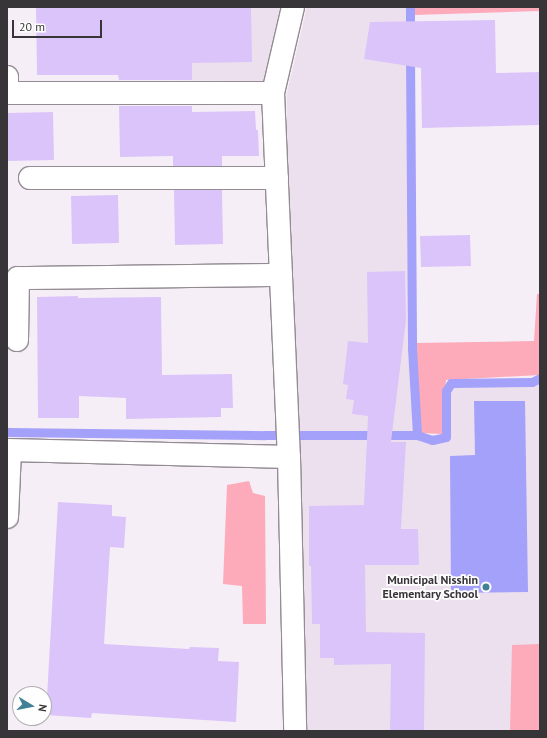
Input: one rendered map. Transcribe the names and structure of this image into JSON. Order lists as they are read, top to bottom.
{
  "places": ["Municipal Nisshin Elementary School"],
  "scale_bar": "20 m",
  "north": "right"
}
